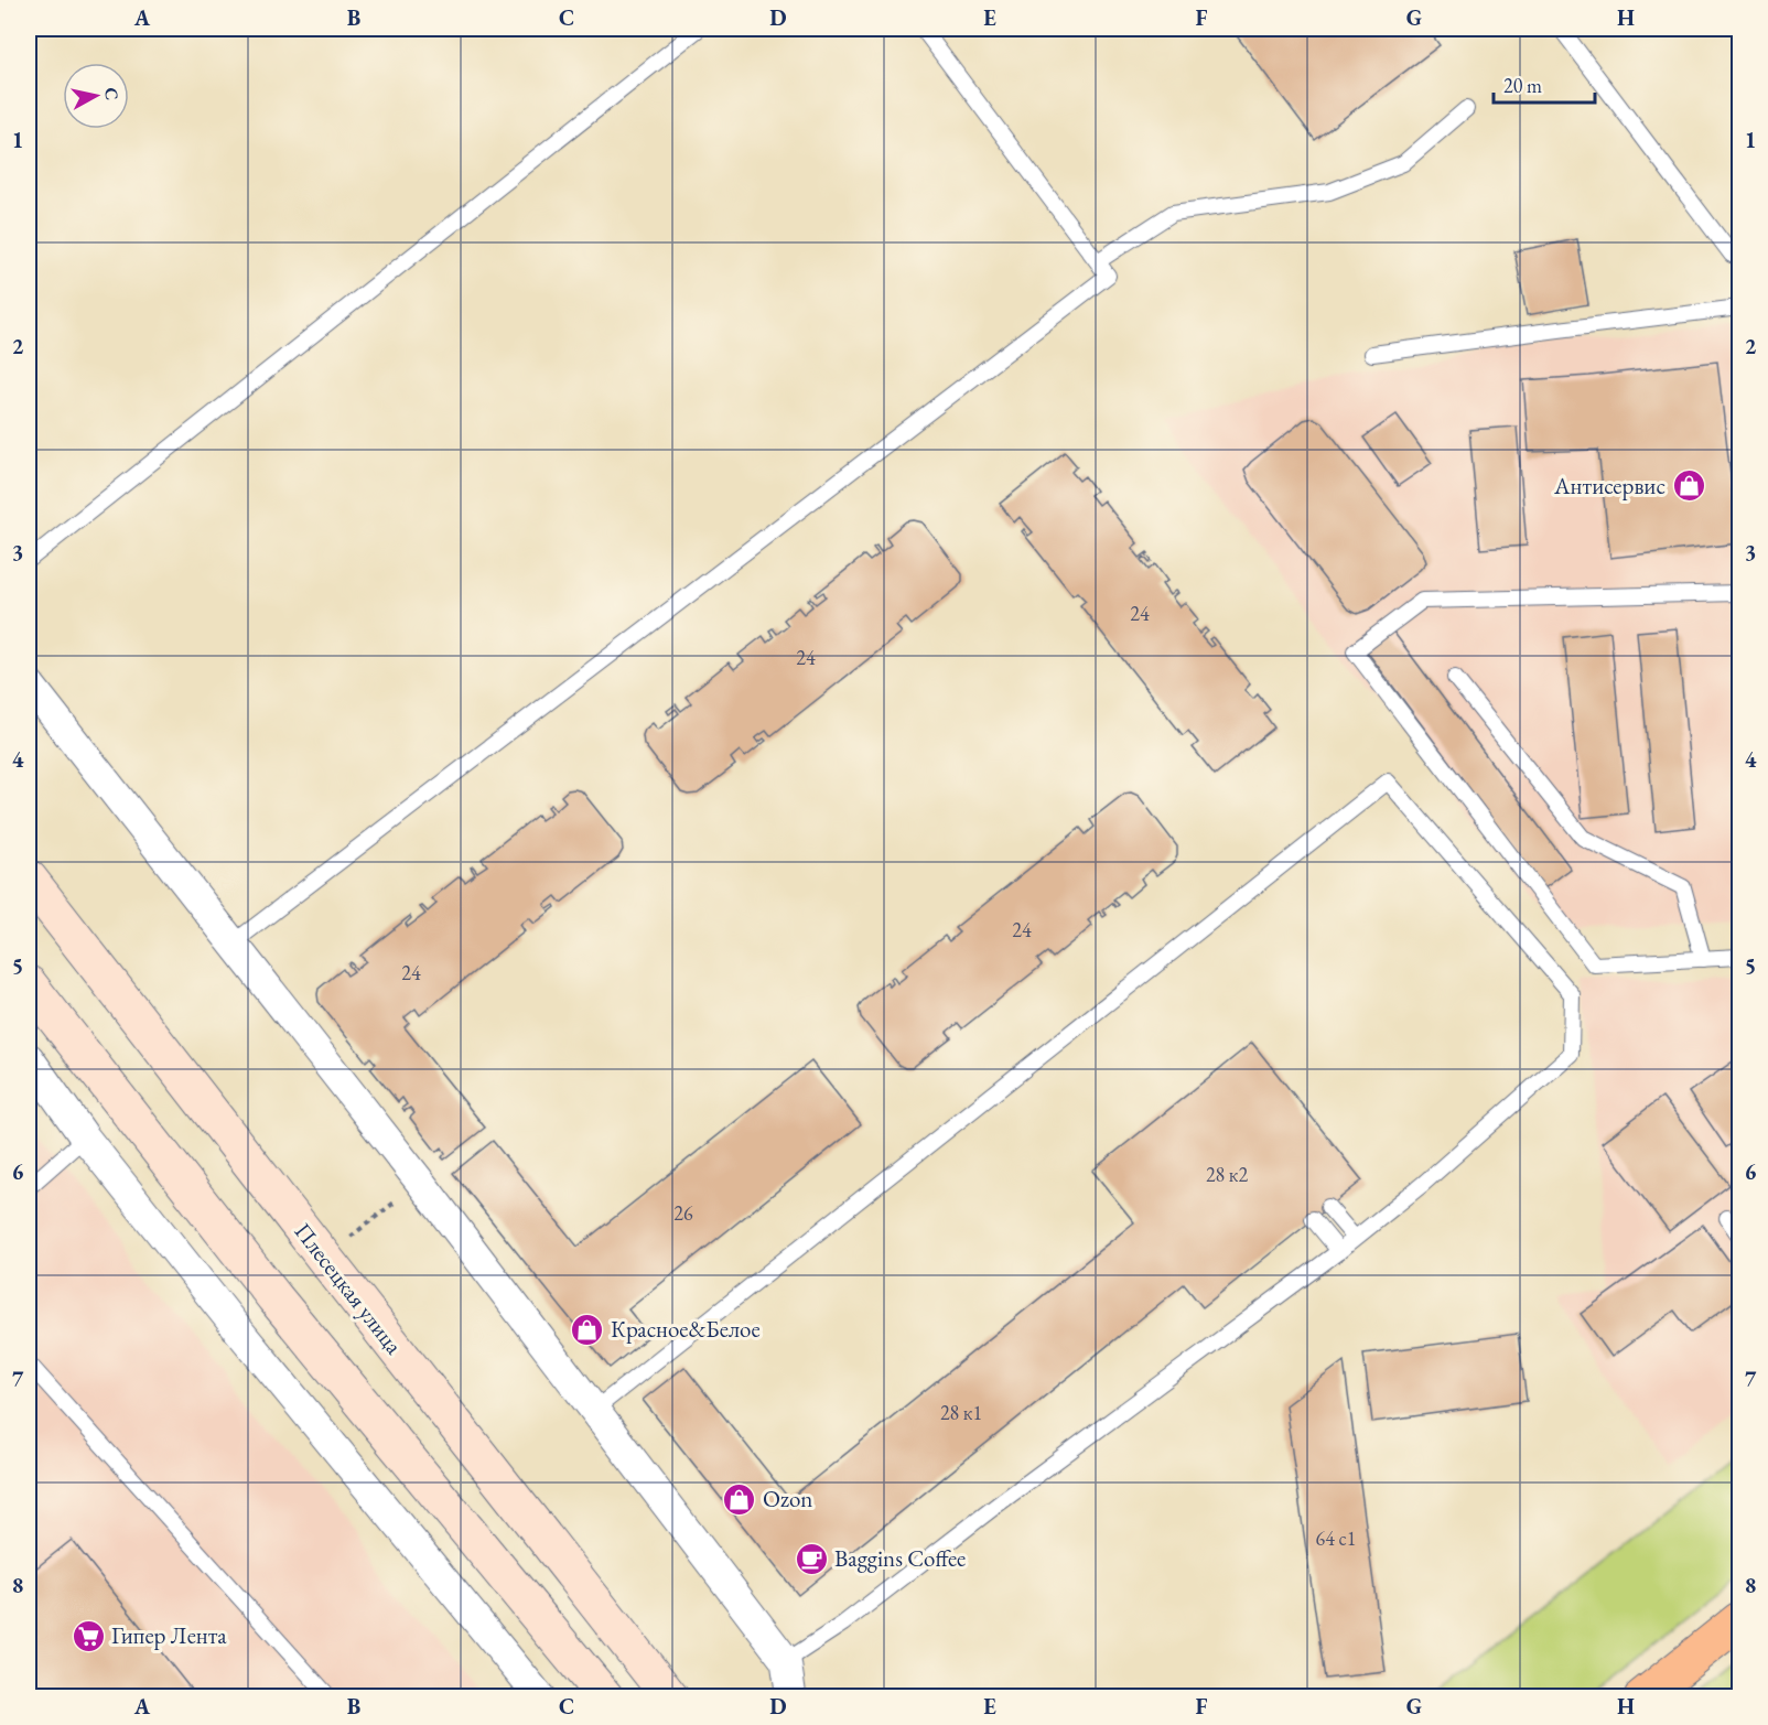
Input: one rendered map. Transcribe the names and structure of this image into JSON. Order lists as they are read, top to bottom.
{
  "streets": {
    "main road": ["Плесецкая улица"]
  },
  "places": {
    "shop": ["Антисервис", "Красное&Белое", "Ozon"],
    "cafe": ["Baggins Coffee"],
    "supermarket": ["Гипер Лента"]
  },
  "house_numbers": [
    "24",
    "24",
    "24",
    "24",
    "28 к2",
    "26",
    "28 к1",
    "64 с1"
  ],
  "scale_bar": "20 m",
  "north": "right",
  "grid": {
    "columns": [
      "A",
      "B",
      "C",
      "D",
      "E",
      "F",
      "G",
      "H"
    ],
    "rows": [
      "1",
      "2",
      "3",
      "4",
      "5",
      "6",
      "7",
      "8"
    ]
  }
}
